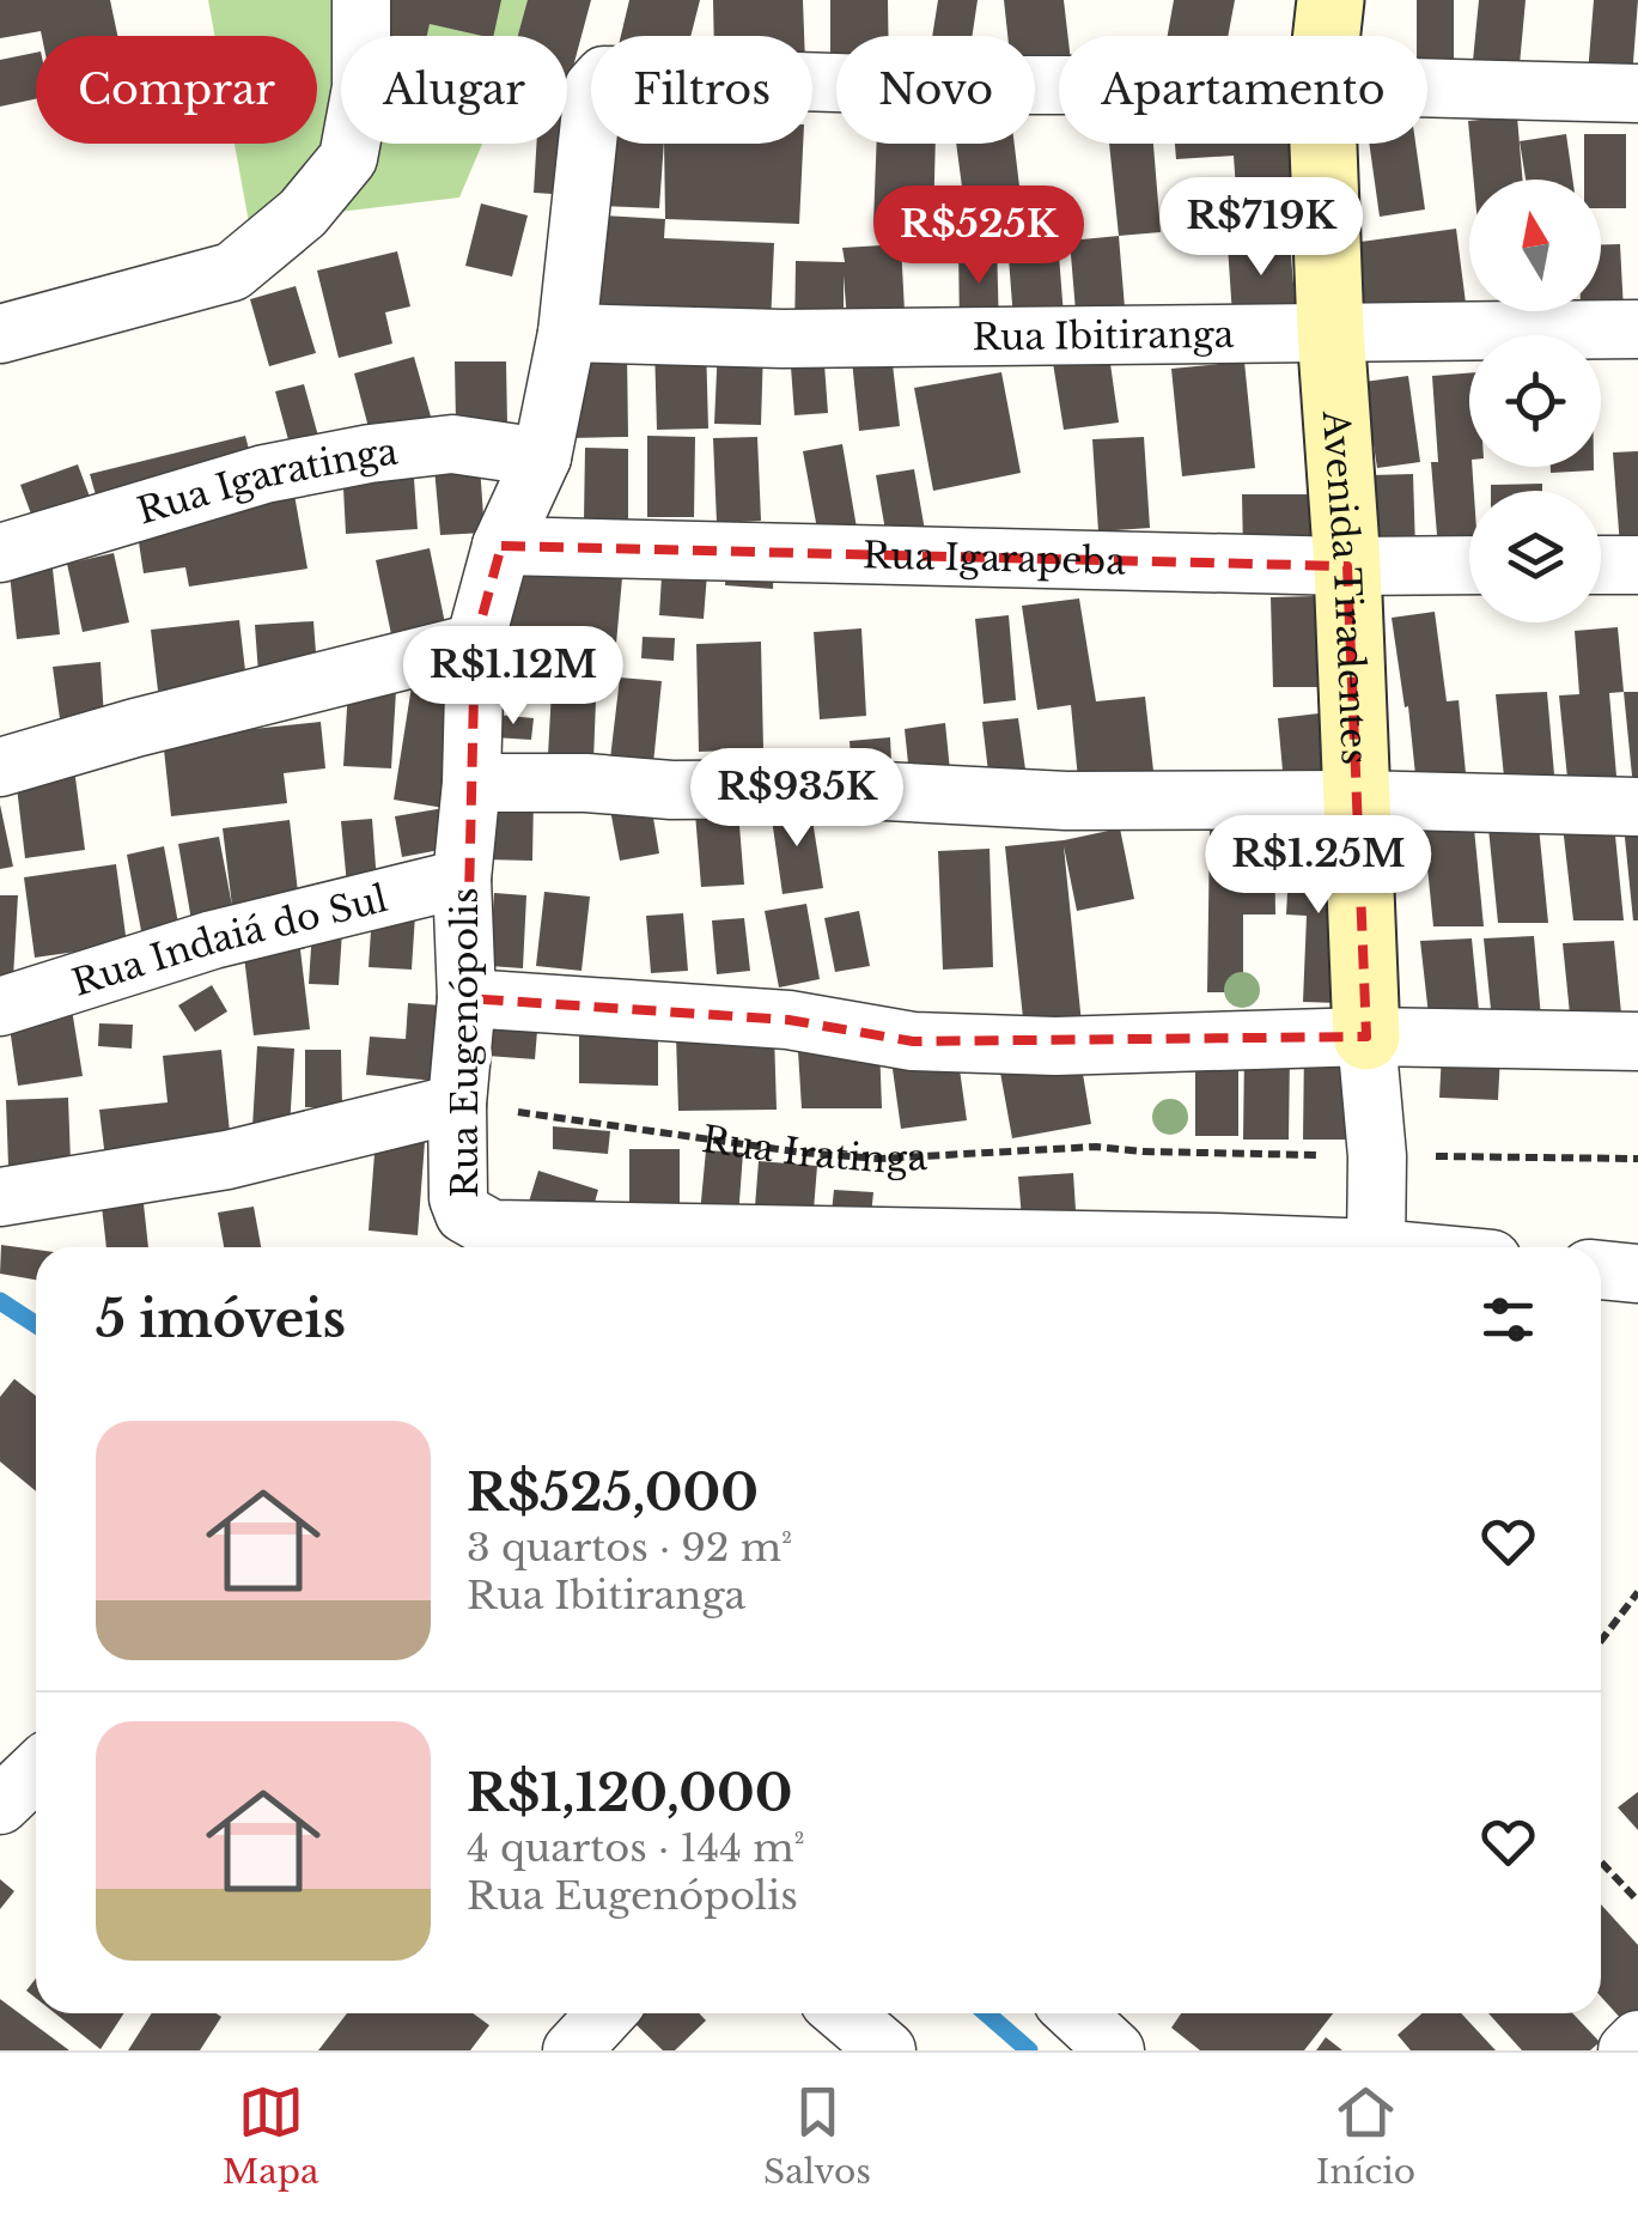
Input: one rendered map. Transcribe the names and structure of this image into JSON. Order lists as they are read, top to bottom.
{
  "streets": {
    "street": [
      "Rua Ibitiranga",
      "Rua Igaratinga",
      "Rua Igarapeba",
      "Avenida Tiradentes",
      "Rua Indaiá do Sul",
      "Rua Eugenópolis"
    ],
    "path": ["Rua Iratinga"]
  },
  "crossings": [
    ["Rua Ibitiranga", "Avenida Tiradentes"],
    ["Rua Ibitiranga", "Rua Eugenópolis"],
    ["Rua Igaratinga", "Rua Eugenópolis"],
    ["Rua Igarapeba", "Avenida Tiradentes"],
    ["Rua Igarapeba", "Rua Eugenópolis"],
    ["Avenida Tiradentes", "Rua Iratinga"],
    ["Rua Indaiá do Sul", "Rua Eugenópolis"],
    ["Rua Eugenópolis", "Rua Iratinga"]
  ],
  "north": "top",
  "page": {
    "chip": [
      "Comprar",
      "Alugar",
      "Filtros",
      "Novo",
      "Apartamento"
    ],
    "price": [
      "R$719K",
      "R$525K",
      "R$1.12M",
      "R$935K",
      "R$1.25M"
    ],
    "heading": "5 imóveis",
    "list": [
      {
        "name": "R$525,000",
        "note": "3 quartos · 92 m² · Rua Ibitiranga"
      },
      {
        "name": "R$1,120,000",
        "note": "4 quartos · 144 m² · Rua Eugenópolis"
      }
    ],
    "tabs": ["Mapa", "Salvos", "Início"]
  }
}
